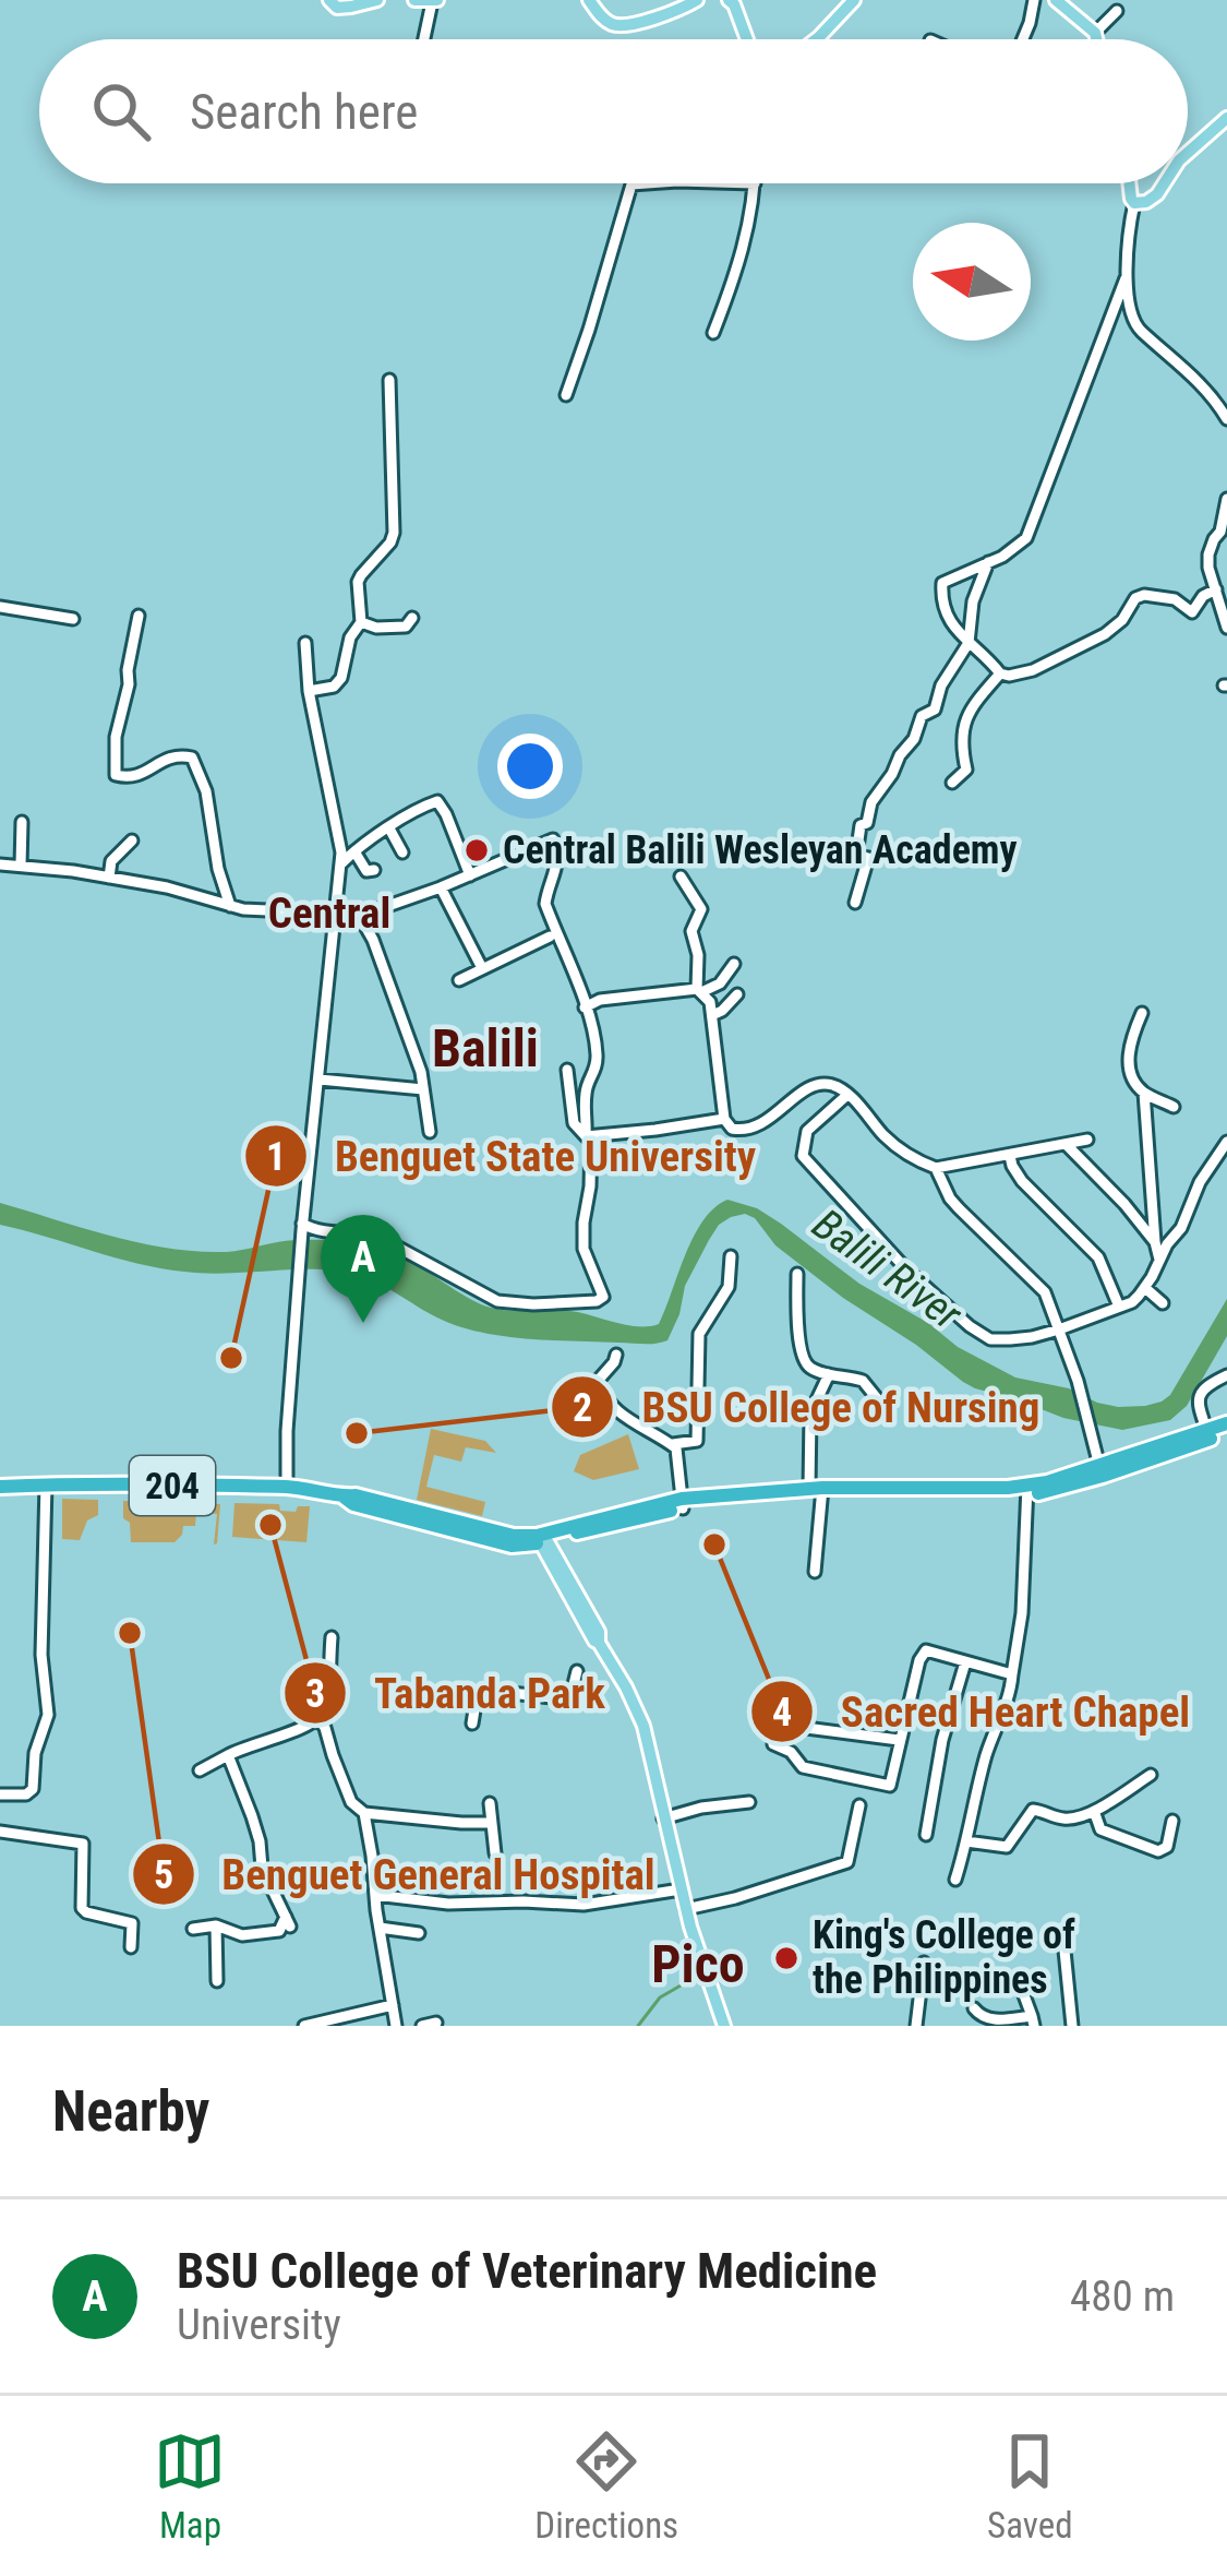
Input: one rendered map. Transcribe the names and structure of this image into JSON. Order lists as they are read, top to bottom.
{
  "streets": {
    "highway": ["204"]
  },
  "districts": ["Central", "Balili", "Pico"],
  "water": ["Balili River"],
  "places": [
    "Central Balili Wesleyan Academy",
    "Benguet State University",
    "BSU College of Nursing",
    "Tabanda Park",
    "Sacred Heart Chapel",
    "Benguet General Hospital",
    "King's College of the Philippines"
  ],
  "north": "left",
  "page": {
    "search": "Search here",
    "pins": "A",
    "heading": "Nearby",
    "list": [
      {
        "mark": "A",
        "name": "BSU College of Veterinary Medicine",
        "note": "University",
        "value": "480 m"
      }
    ],
    "nav": ["Map", "Directions", "Saved"]
  }
}
